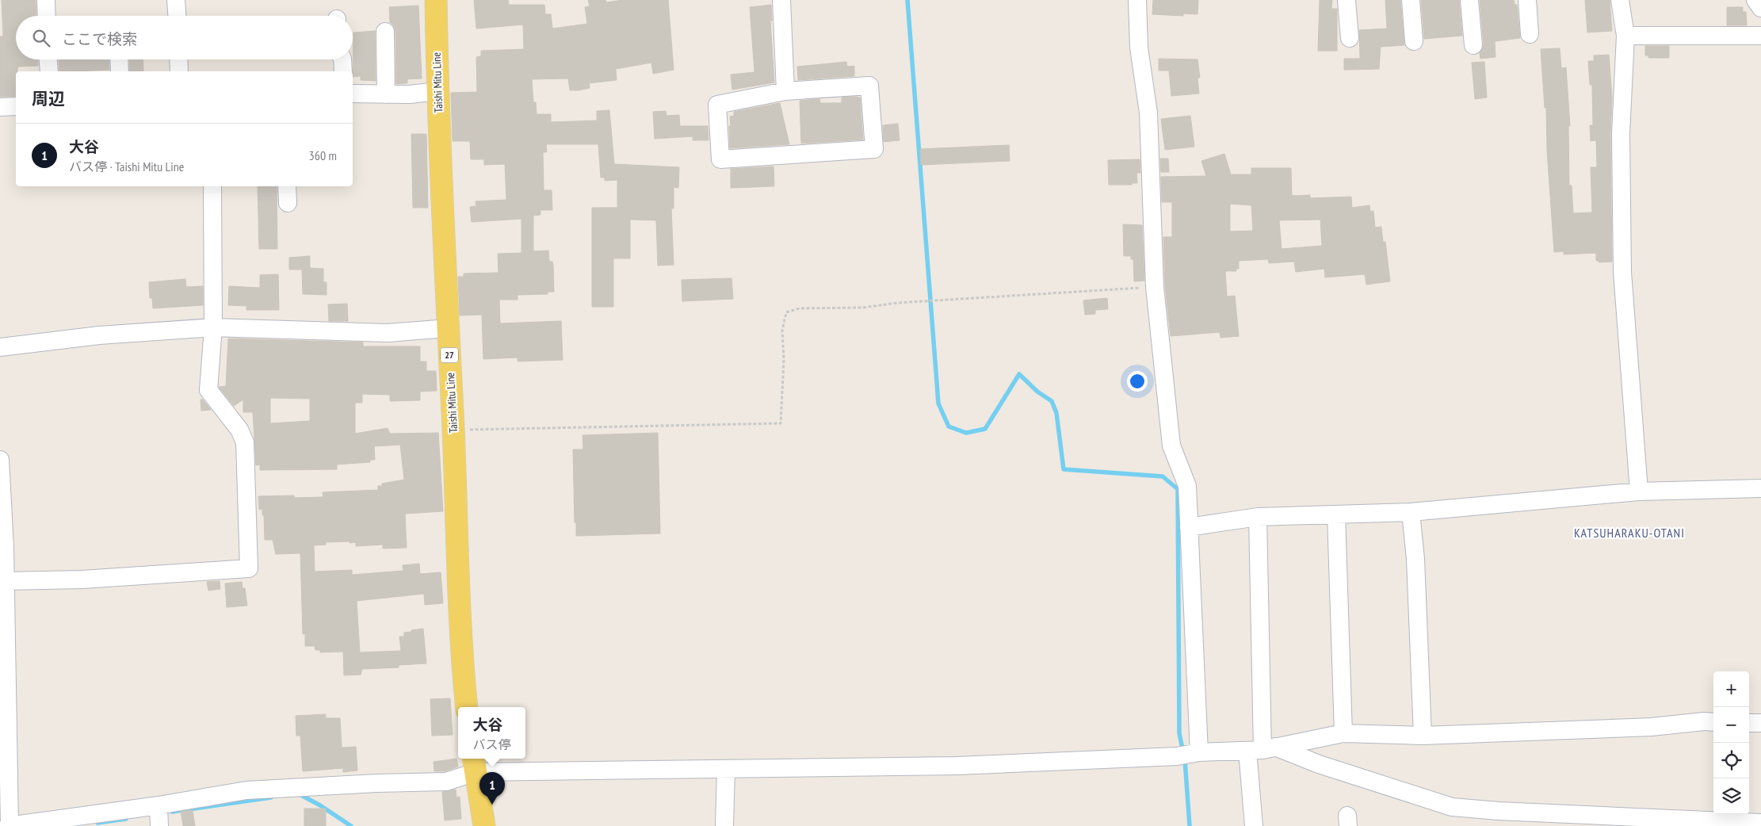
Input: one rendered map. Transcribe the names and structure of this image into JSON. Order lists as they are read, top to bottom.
{
  "streets": {
    "main road": ["Taishi Mitu Line", "27"]
  },
  "districts": ["KATSUHARAKU-OTANI"],
  "page": {
    "search": "ここで検索",
    "heading": "周辺",
    "list": [
      {
        "mark": "1",
        "name": "大谷",
        "note": "バス停 · Taishi Mitu Line",
        "value": "360 m"
      }
    ],
    "map_buttons": ["+", "−"],
    "popup": ["大谷", "バス停"],
    "pins": "1"
  }
}
